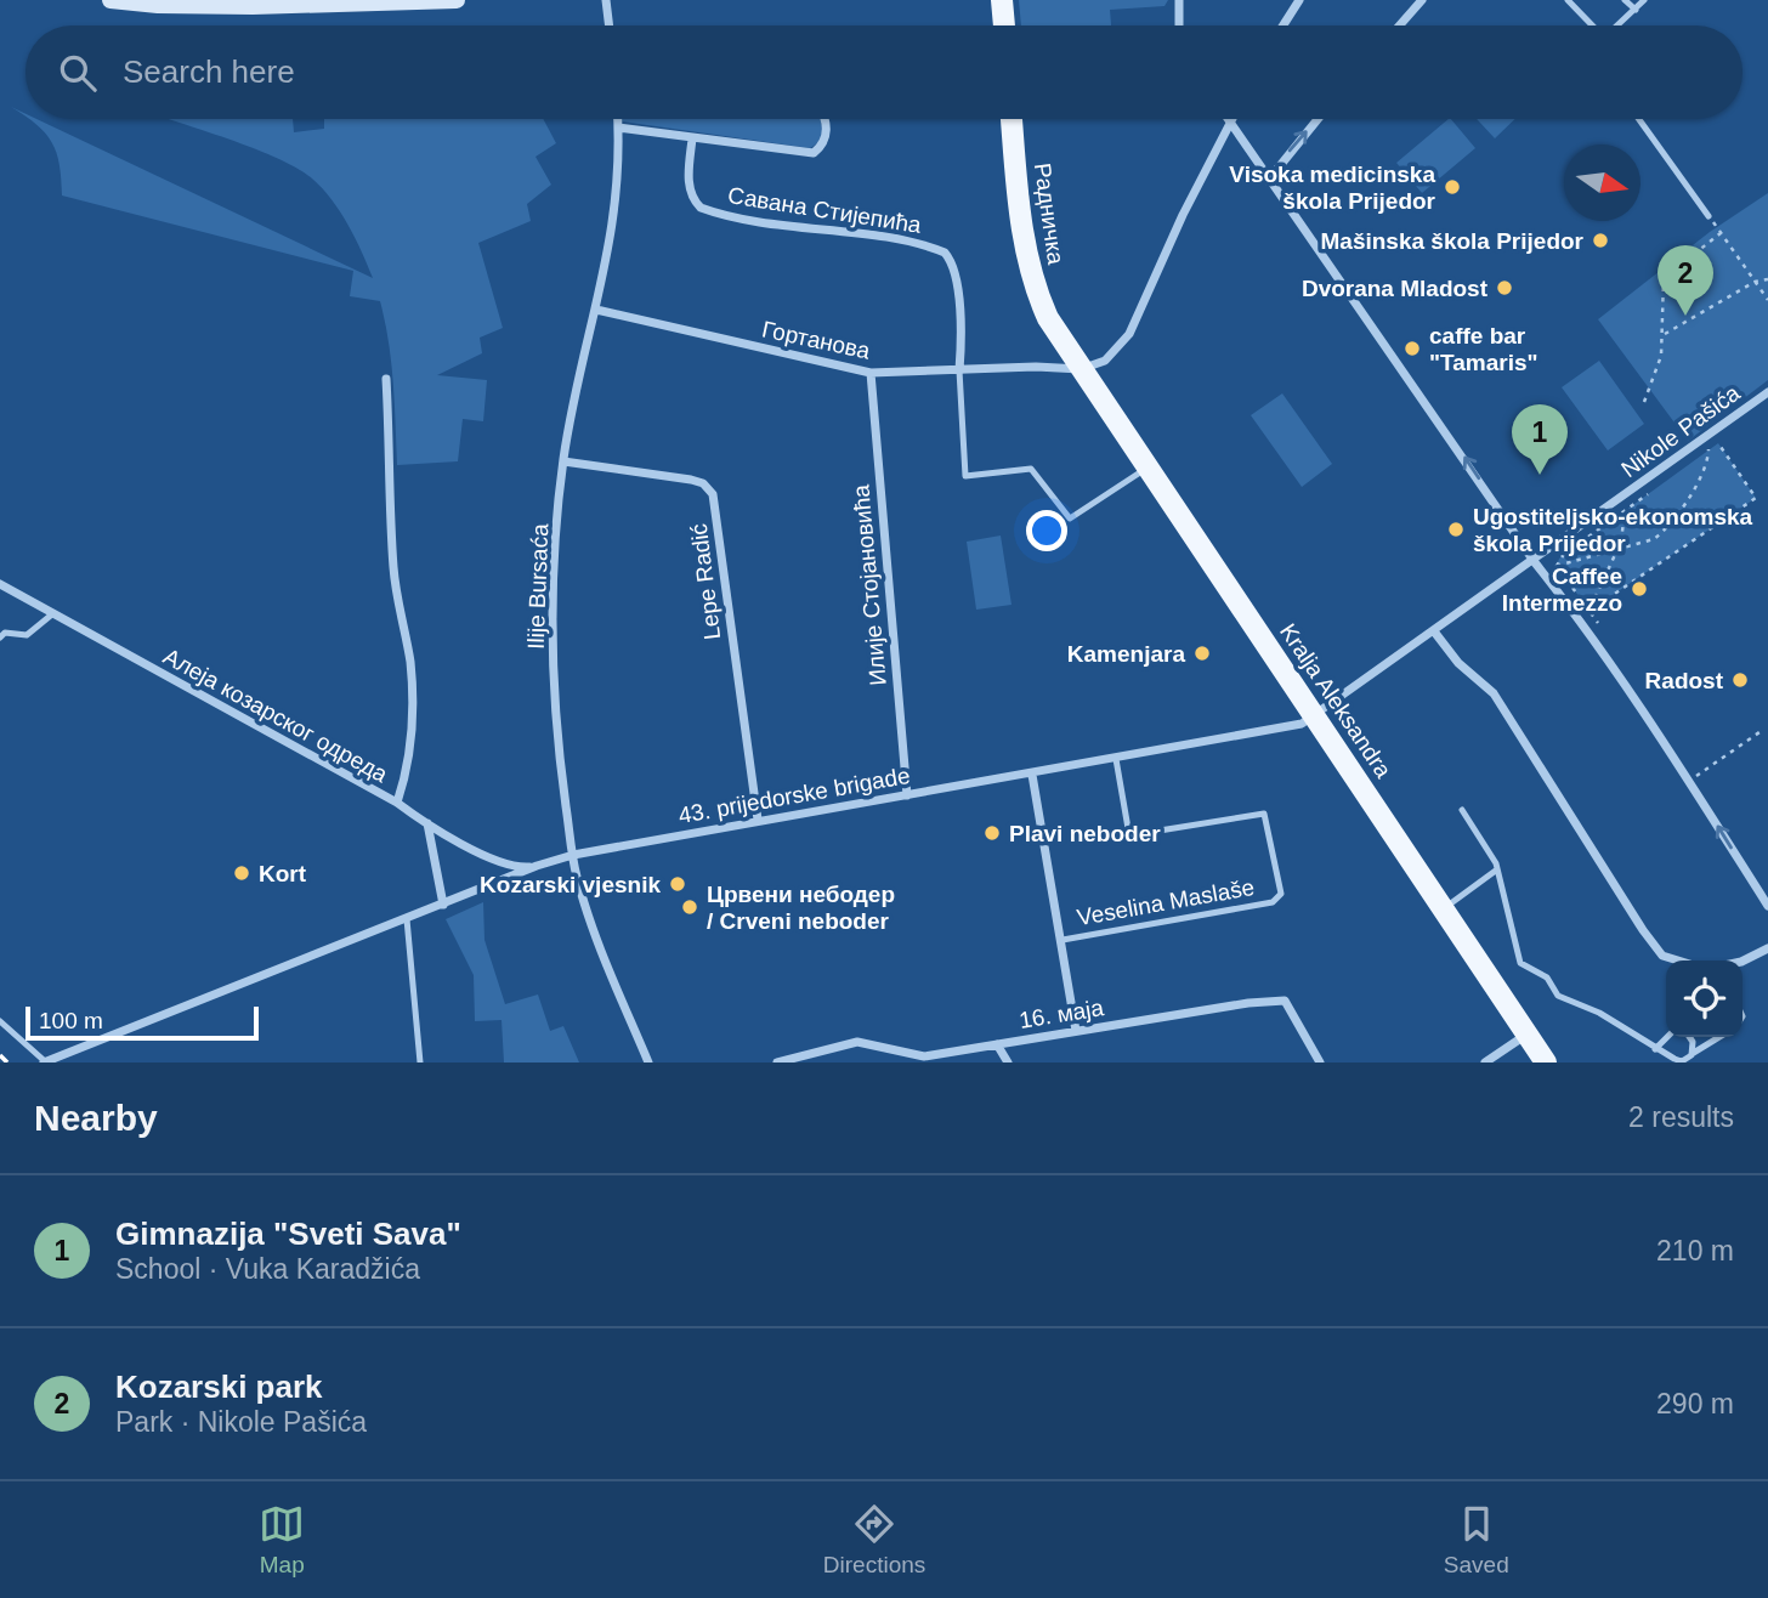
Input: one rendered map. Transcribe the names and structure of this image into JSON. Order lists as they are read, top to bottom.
{
  "streets": {
    "main road": ["Радничка", "Kralja Aleksandra"],
    "street": [
      "Савана Стијепића",
      "Гортанова",
      "Nikole Pašića",
      "Lepe Radić",
      "Илије Стојановића",
      "Ilije Bursaća",
      "Алеја козарског одреда",
      "43. prijedorske brigade",
      "16. маја"
    ],
    "lane": ["Veselina Maslaše"]
  },
  "crossings": [
    ["Савана Стијепића", "Гортанова"],
    ["Радничка", "Гортанова"],
    ["Радничка", "Kralja Aleksandra"],
    ["Гортанова", "Илије Стојановића"],
    ["Гортанова", "Ilije Bursaća"],
    ["Гортанова", "Kralja Aleksandra"],
    ["Nikole Pašića", "43. prijedorske brigade"],
    ["Lepe Radić", "Ilije Bursaća"],
    ["Lepe Radić", "43. prijedorske brigade"],
    ["Илије Стојановића", "43. prijedorske brigade"],
    ["Ilije Bursaća", "43. prijedorske brigade"],
    ["Kralja Aleksandra", "43. prijedorske brigade"],
    ["Алеја козарског одреда", "43. prijedorske brigade"],
    ["43. prijedorske brigade", "Veselina Maslaše"]
  ],
  "places": [
    "Visoka medicinska škola Prijedor",
    "Mašinska škola Prijedor",
    "Dvorana Mladost",
    "caffe bar \"Tamaris\"",
    "Ugostiteljsko-ekonomska škola Prijedor",
    "Caffee Intermezzo",
    "Kamenjara",
    "Radost",
    "Plavi neboder",
    "Kort",
    "Kozarski vjesnik",
    "Црвени небодер / Crveni neboder"
  ],
  "scale_bar": "100 m",
  "north": "right",
  "page": {
    "search": "Search here",
    "pins": ["2", "1"],
    "scale": "100 m",
    "heading": ["Nearby", "2 results"],
    "list": [
      {
        "mark": "1",
        "name": "Gimnazija \"Sveti Sava\"",
        "note": "School · Vuka Karadžića",
        "value": "210 m"
      },
      {
        "mark": "2",
        "name": "Kozarski park",
        "note": "Park · Nikole Pašića",
        "value": "290 m"
      }
    ],
    "nav": ["Map", "Directions", "Saved"]
  }
}
